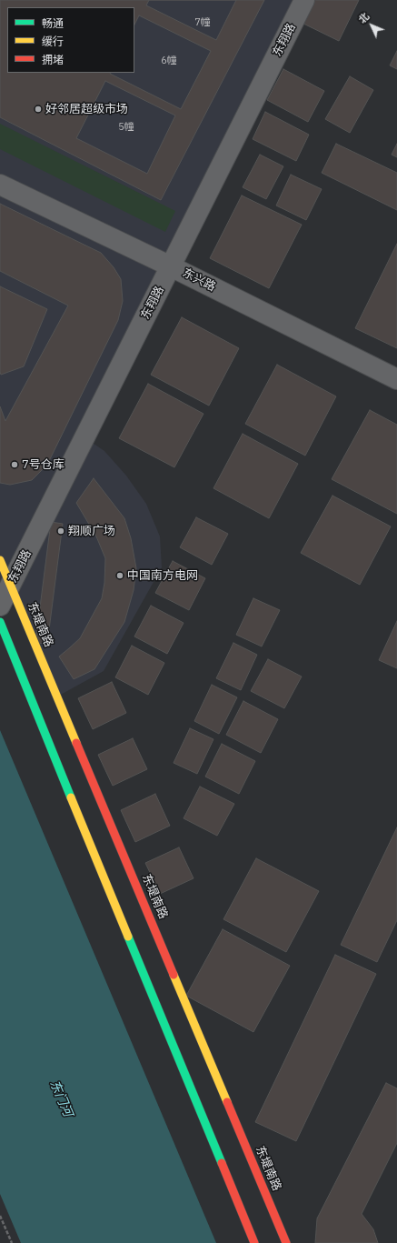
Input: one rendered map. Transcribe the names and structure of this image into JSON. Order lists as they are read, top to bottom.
{
  "streets": {
    "main road": ["东堤南路"],
    "street": ["东翔路", "东兴路"]
  },
  "crossings": [
    ["东翔路", "东兴路"],
    ["东翔路", "东堤南路"]
  ],
  "water": ["东门河"],
  "places": [
    "好邻居超级市场",
    "7号仓库",
    "翔顺广场",
    "中国南方电网"
  ],
  "house_numbers": ["7幢", "6幢", "5幢"],
  "legend": ["畅通", "缓行", "拥堵"],
  "north": "top left"
}
